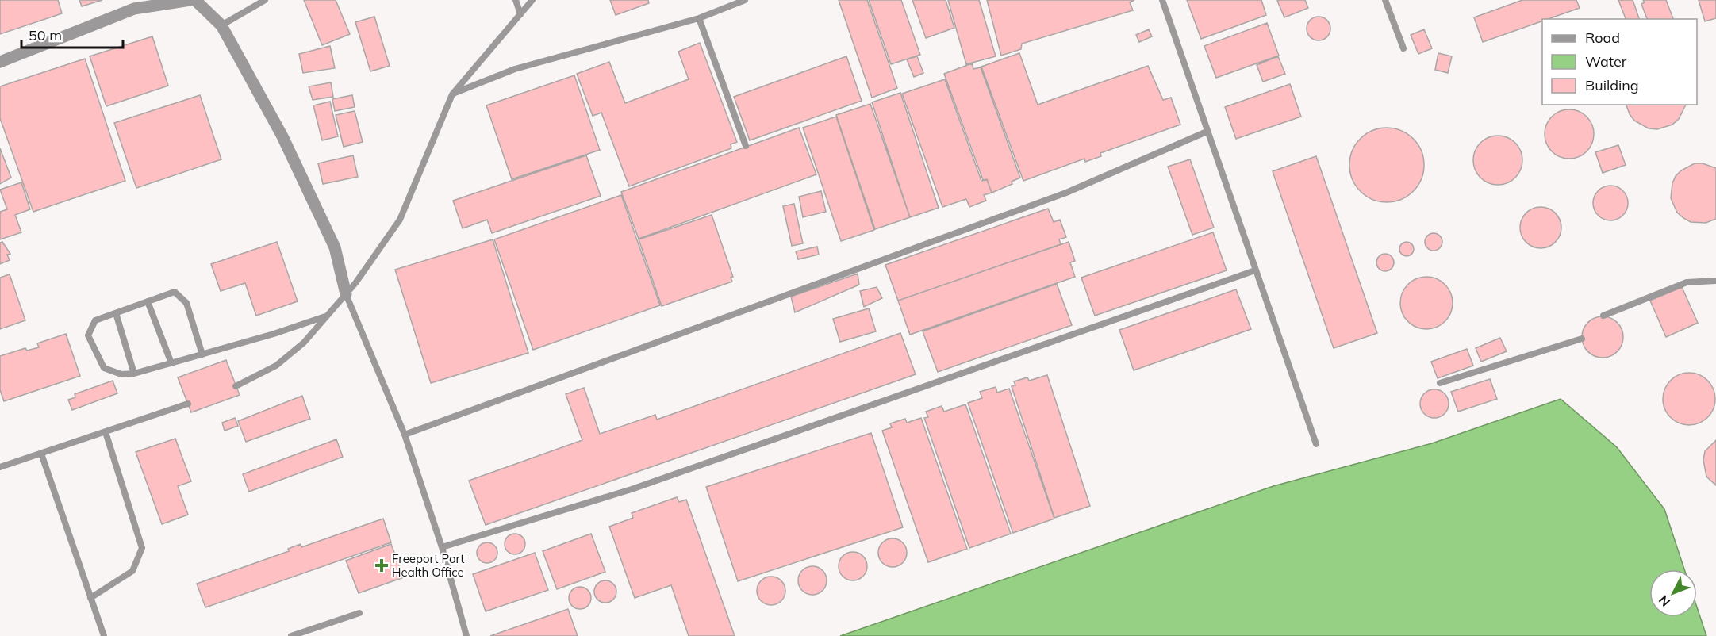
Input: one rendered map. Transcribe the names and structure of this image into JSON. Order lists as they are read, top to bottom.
{
  "places": {
    "health": ["Freeport Port Health Office"]
  },
  "legend": ["Road", "Water", "Building"],
  "scale_bar": "50 m",
  "north": "bottom left"
}
